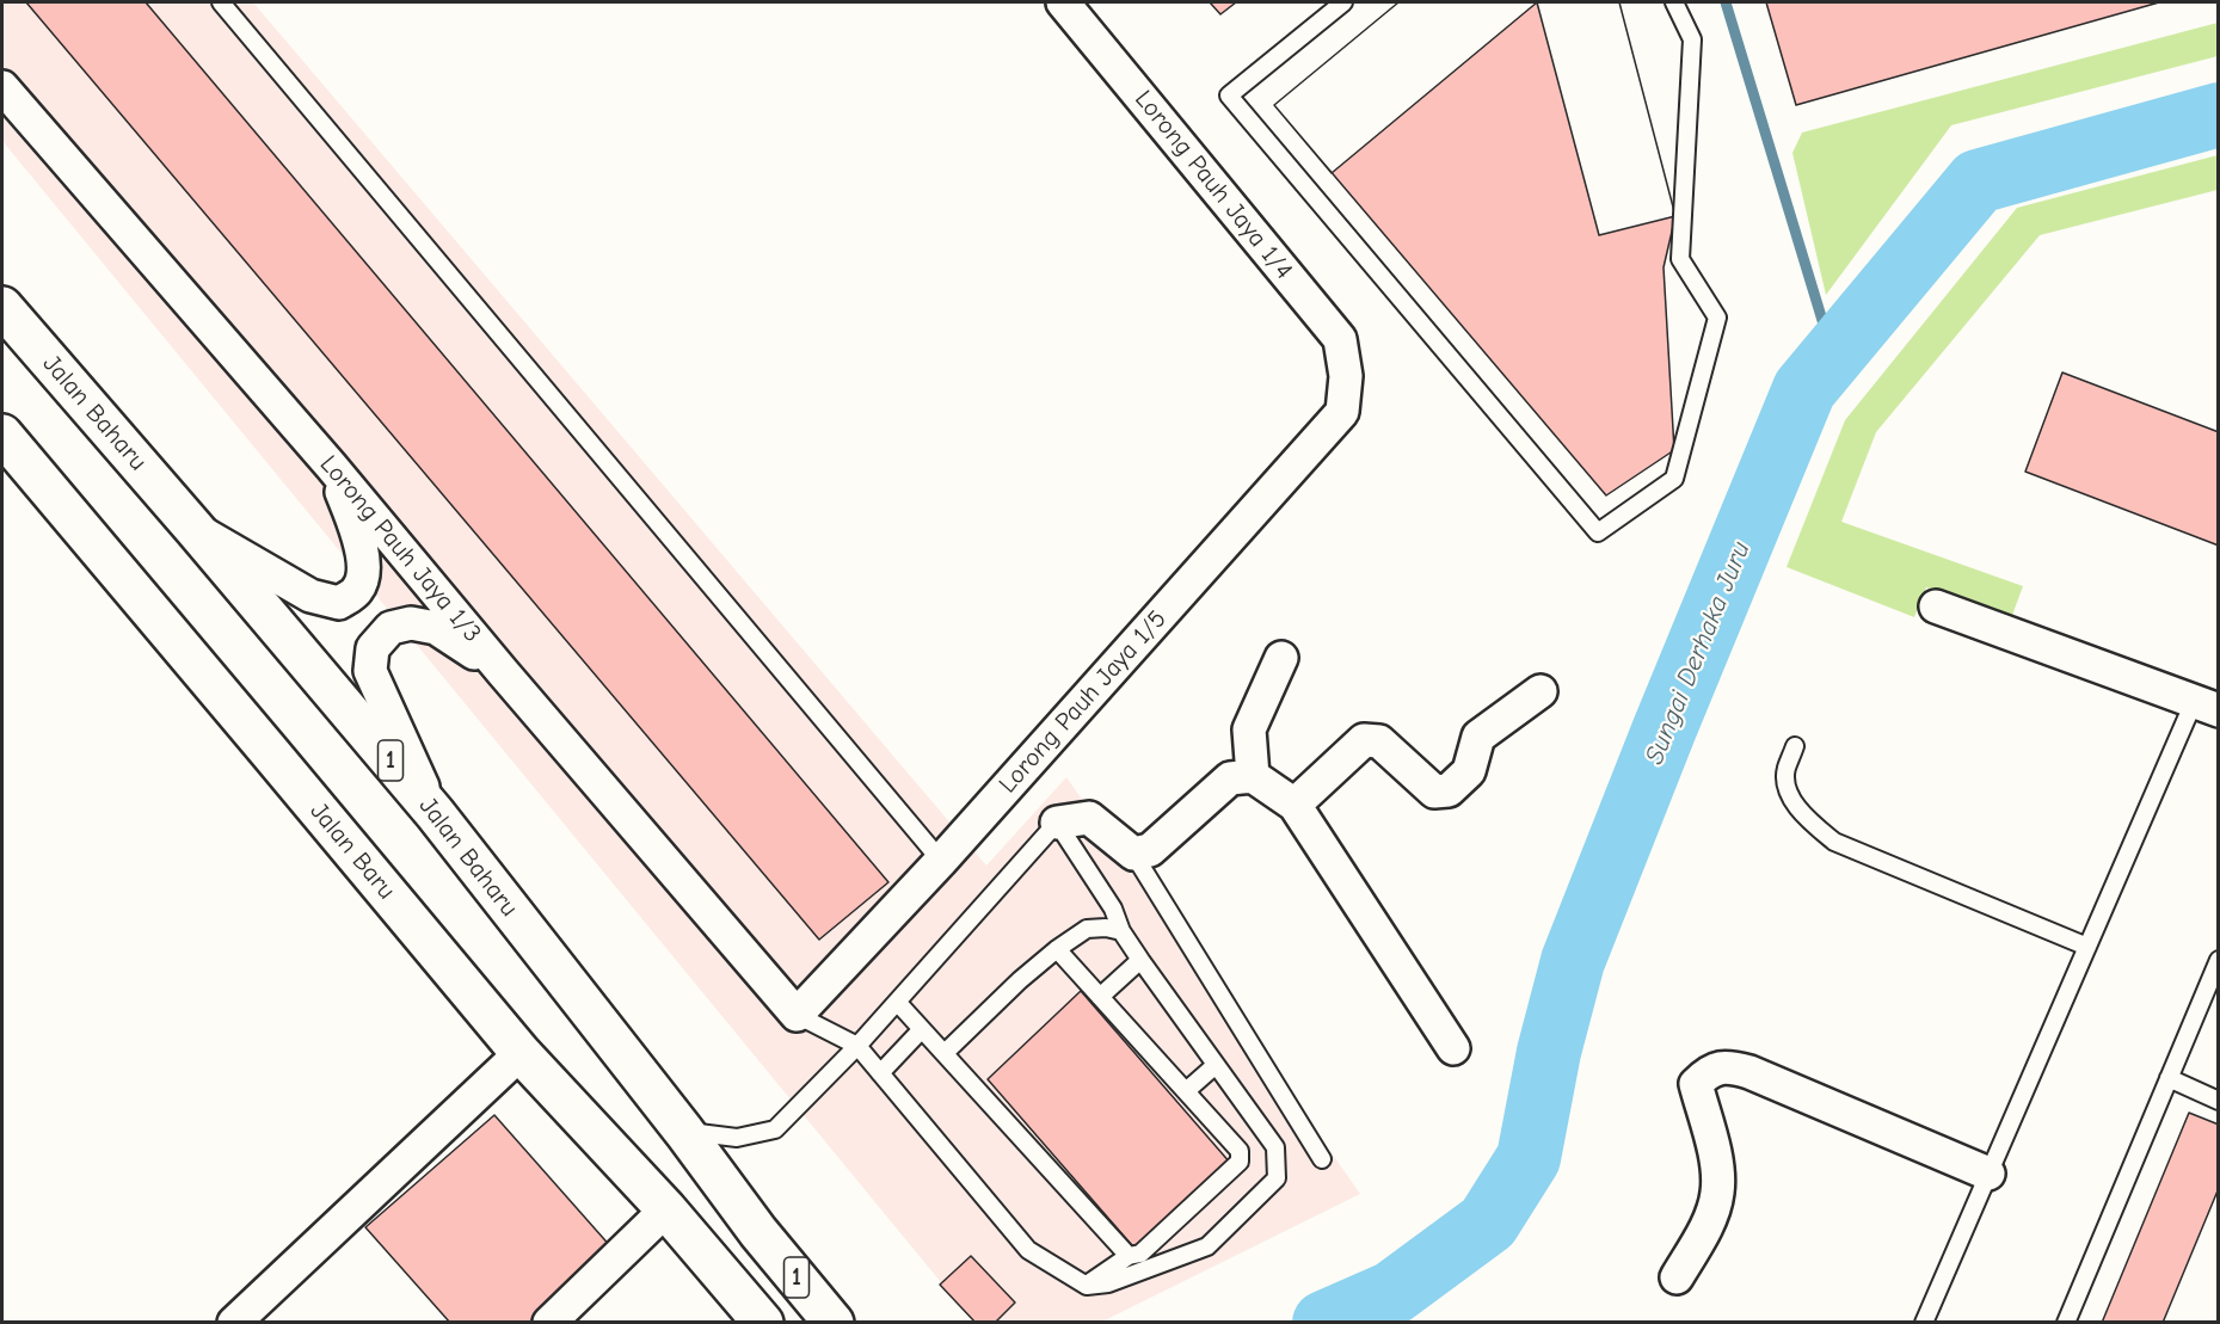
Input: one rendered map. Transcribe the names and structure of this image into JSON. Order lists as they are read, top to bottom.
{
  "streets": {
    "highway": ["Jalan Baharu", "1", "Jalan Baru"],
    "street": ["Lorong Pauh Jaya 1/4", "Lorong Pauh Jaya 1/3", "Lorong Pauh Jaya 1/5"]
  },
  "crossings": [
    ["Lorong Pauh Jaya 1/4", "Lorong Pauh Jaya 1/5"],
    ["Lorong Pauh Jaya 1/3", "Lorong Pauh Jaya 1/5"]
  ],
  "water": ["Sungai Derhaka Juru"]
}
